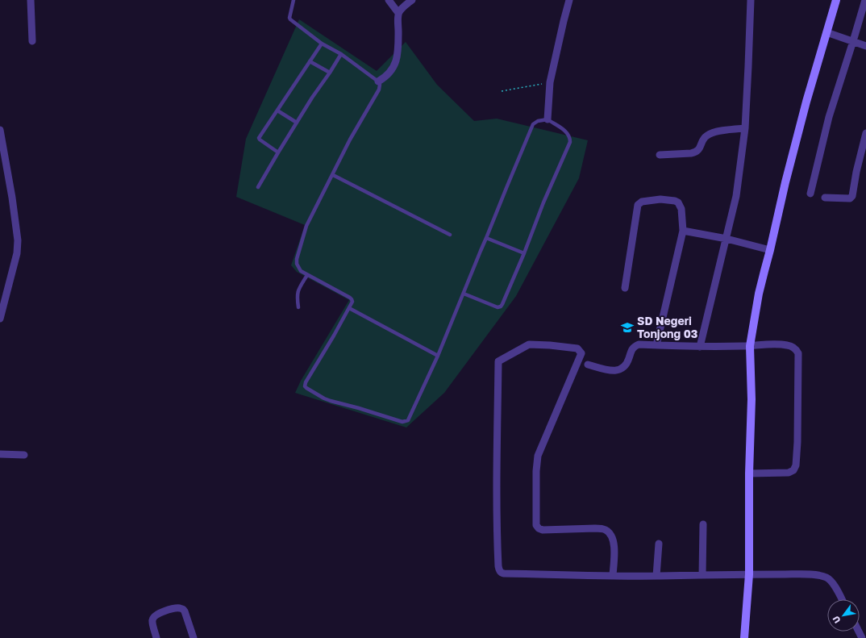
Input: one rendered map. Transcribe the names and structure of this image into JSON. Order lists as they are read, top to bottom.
{
  "places": {
    "school or university": ["SD Negeri Tonjong 03"]
  },
  "north": "bottom left"
}
